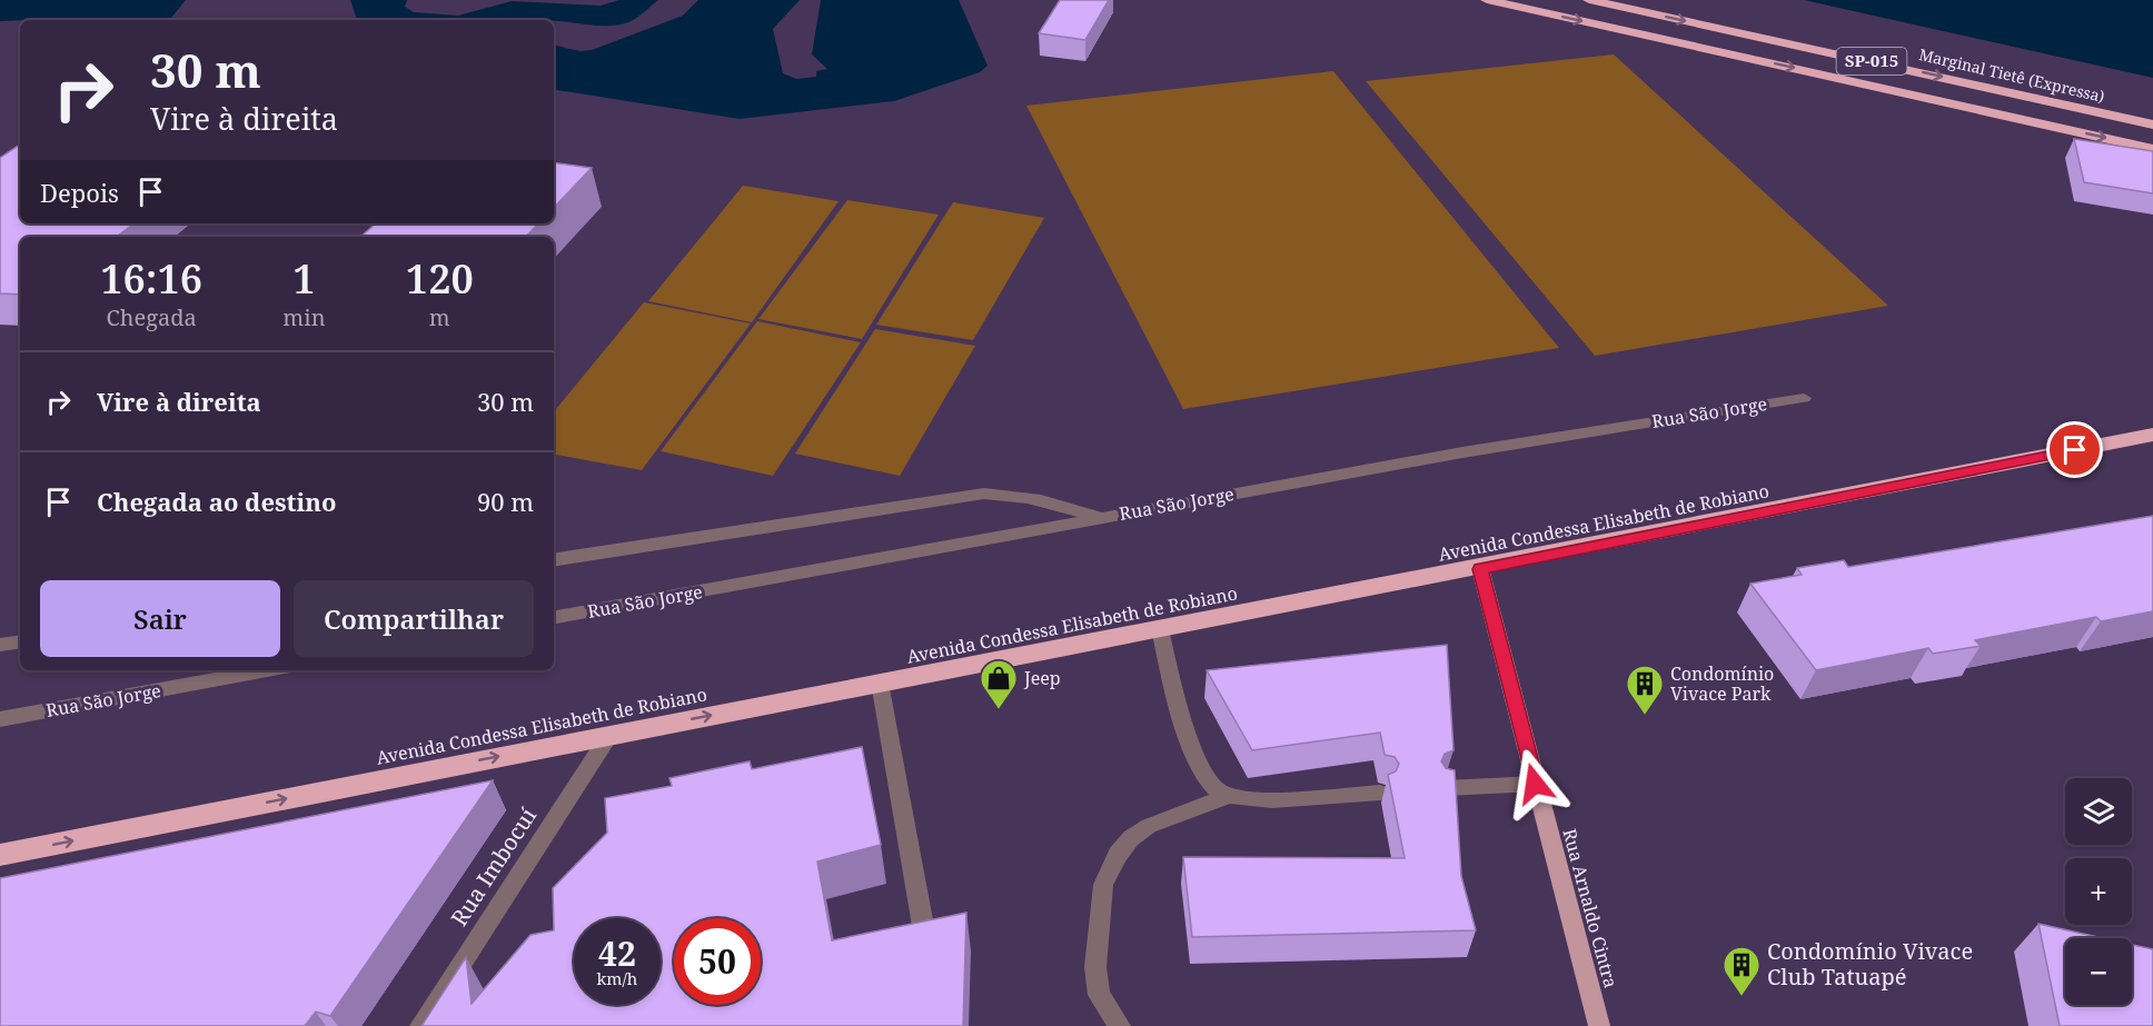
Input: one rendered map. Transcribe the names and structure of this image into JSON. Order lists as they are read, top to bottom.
{
  "streets": {
    "highway": ["SP-015", "Marginal Tietê (Expressa)", "Avenida Condessa Elisabeth de Robiano"],
    "main road": ["Rua Arnaldo Cintra"],
    "street": ["Rua São Jorge", "Rua Imbocuí"]
  },
  "crossings": [
    ["Avenida Condessa Elisabeth de Robiano", "Rua Imbocuí"],
    ["Avenida Condessa Elisabeth de Robiano", "Rua Arnaldo Cintra"]
  ],
  "one_way": ["Avenida Condessa Elisabeth de Robiano"],
  "places": {
    "shop": ["Jeep"],
    "building": ["Condomínio Vivace Park", "Condomínio Vivace Club Tatuapé"]
  },
  "page": {
    "turn": ["30 m", "Vire à direita"],
    "then": "Depois",
    "eta": [
      "16:16",
      "Chegada",
      "1",
      "min",
      "120",
      "m"
    ],
    "list": [
      {
        "name": "Vire à direita",
        "value": "30 m"
      },
      {
        "name": "Chegada ao destino",
        "value": "90 m"
      }
    ],
    "buttons": ["Sair", "Compartilhar"],
    "map_buttons": ["+", "−"],
    "speed": "42 km/h",
    "limit": "50"
  }
}
